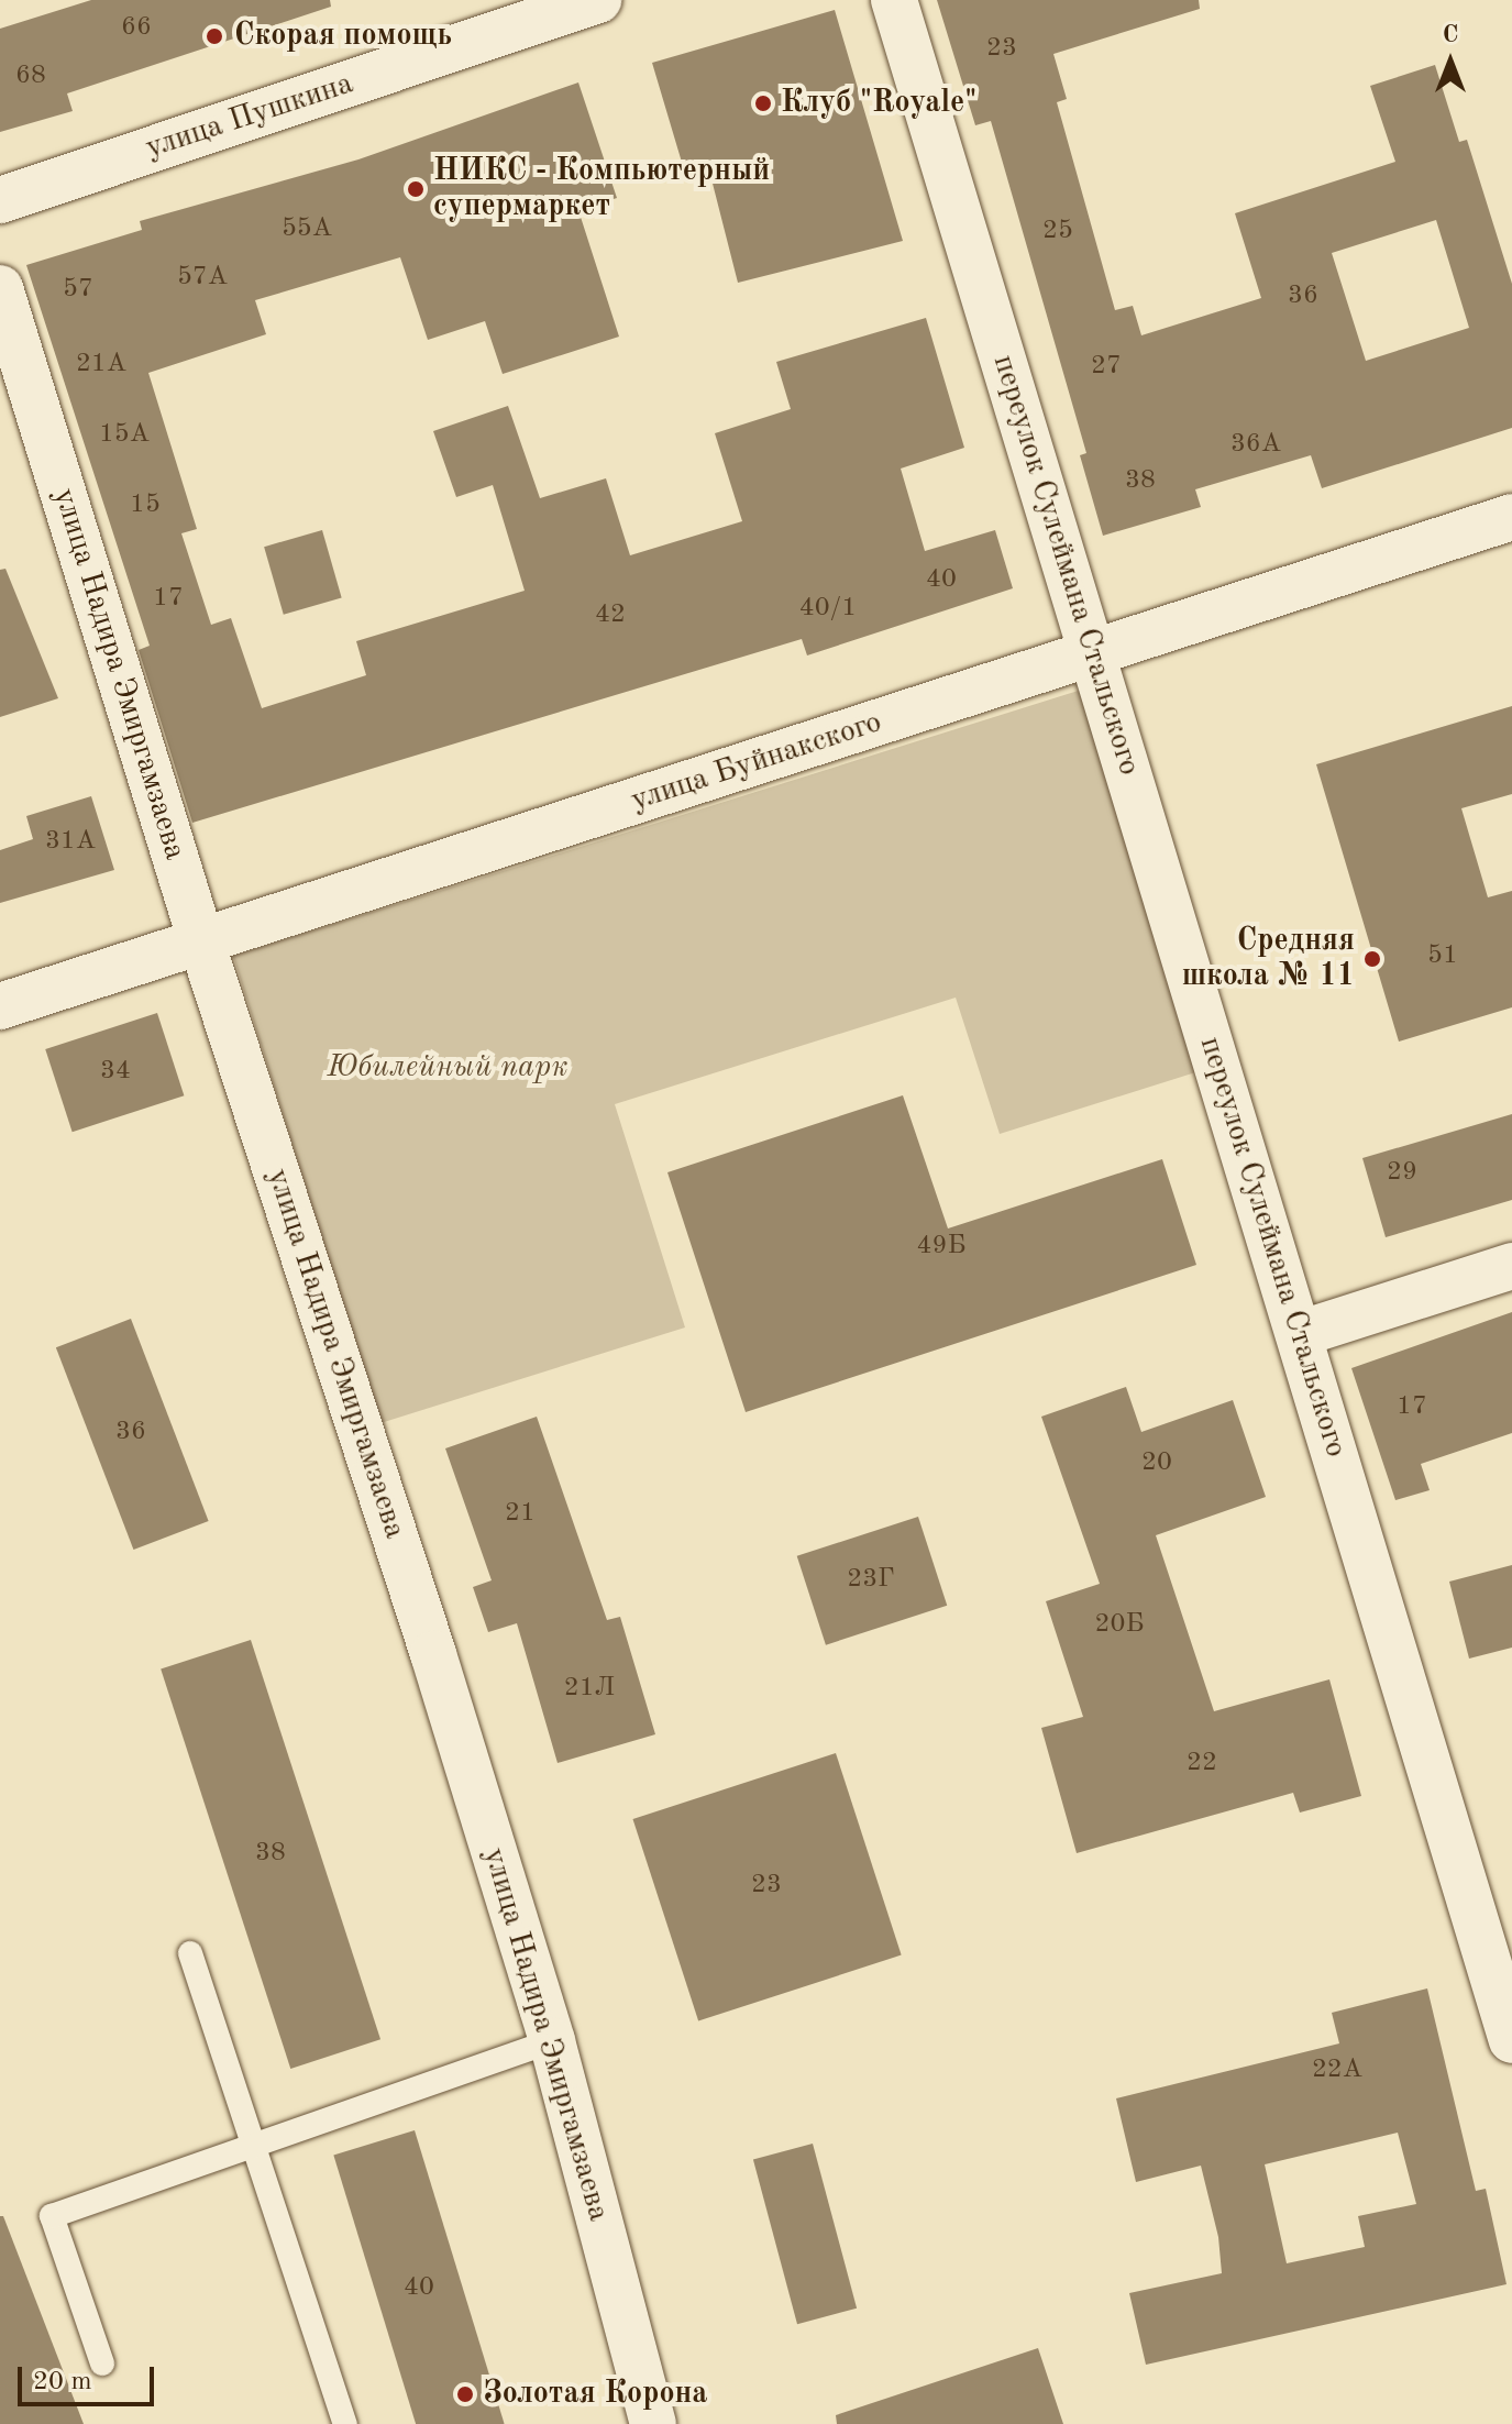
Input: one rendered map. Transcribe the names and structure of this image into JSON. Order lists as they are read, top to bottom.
{
  "streets": {
    "street": [
      "улица Пушкина",
      "переулок Сулеймана Стальского",
      "улица Надира Эмиргамзаева",
      "улица Буйнакского"
    ]
  },
  "crossings": [
    ["переулок Сулеймана Стальского", "улица Буйнакского"],
    ["улица Надира Эмиргамзаева", "улица Буйнакского"]
  ],
  "parks": ["Юбилейный парк"],
  "places": [
    "Скорая помощь",
    "Клуб \"Royale\"",
    "НИКС - Компьютерный супермаркет",
    "Средняя школа № 11",
    "Золотая Корона"
  ],
  "house_numbers": [
    "66",
    "23",
    "68",
    "55А",
    "25",
    "57А",
    "57",
    "36",
    "21А",
    "27",
    "15А",
    "36А",
    "38",
    "15",
    "40",
    "17",
    "40/1",
    "42",
    "31А",
    "51",
    "34",
    "29",
    "49Б",
    "17",
    "36",
    "20",
    "21",
    "23Г",
    "20Б",
    "21Л",
    "22",
    "38",
    "23",
    "22А",
    "40"
  ],
  "scale_bar": "20 m",
  "north": "top"
}
